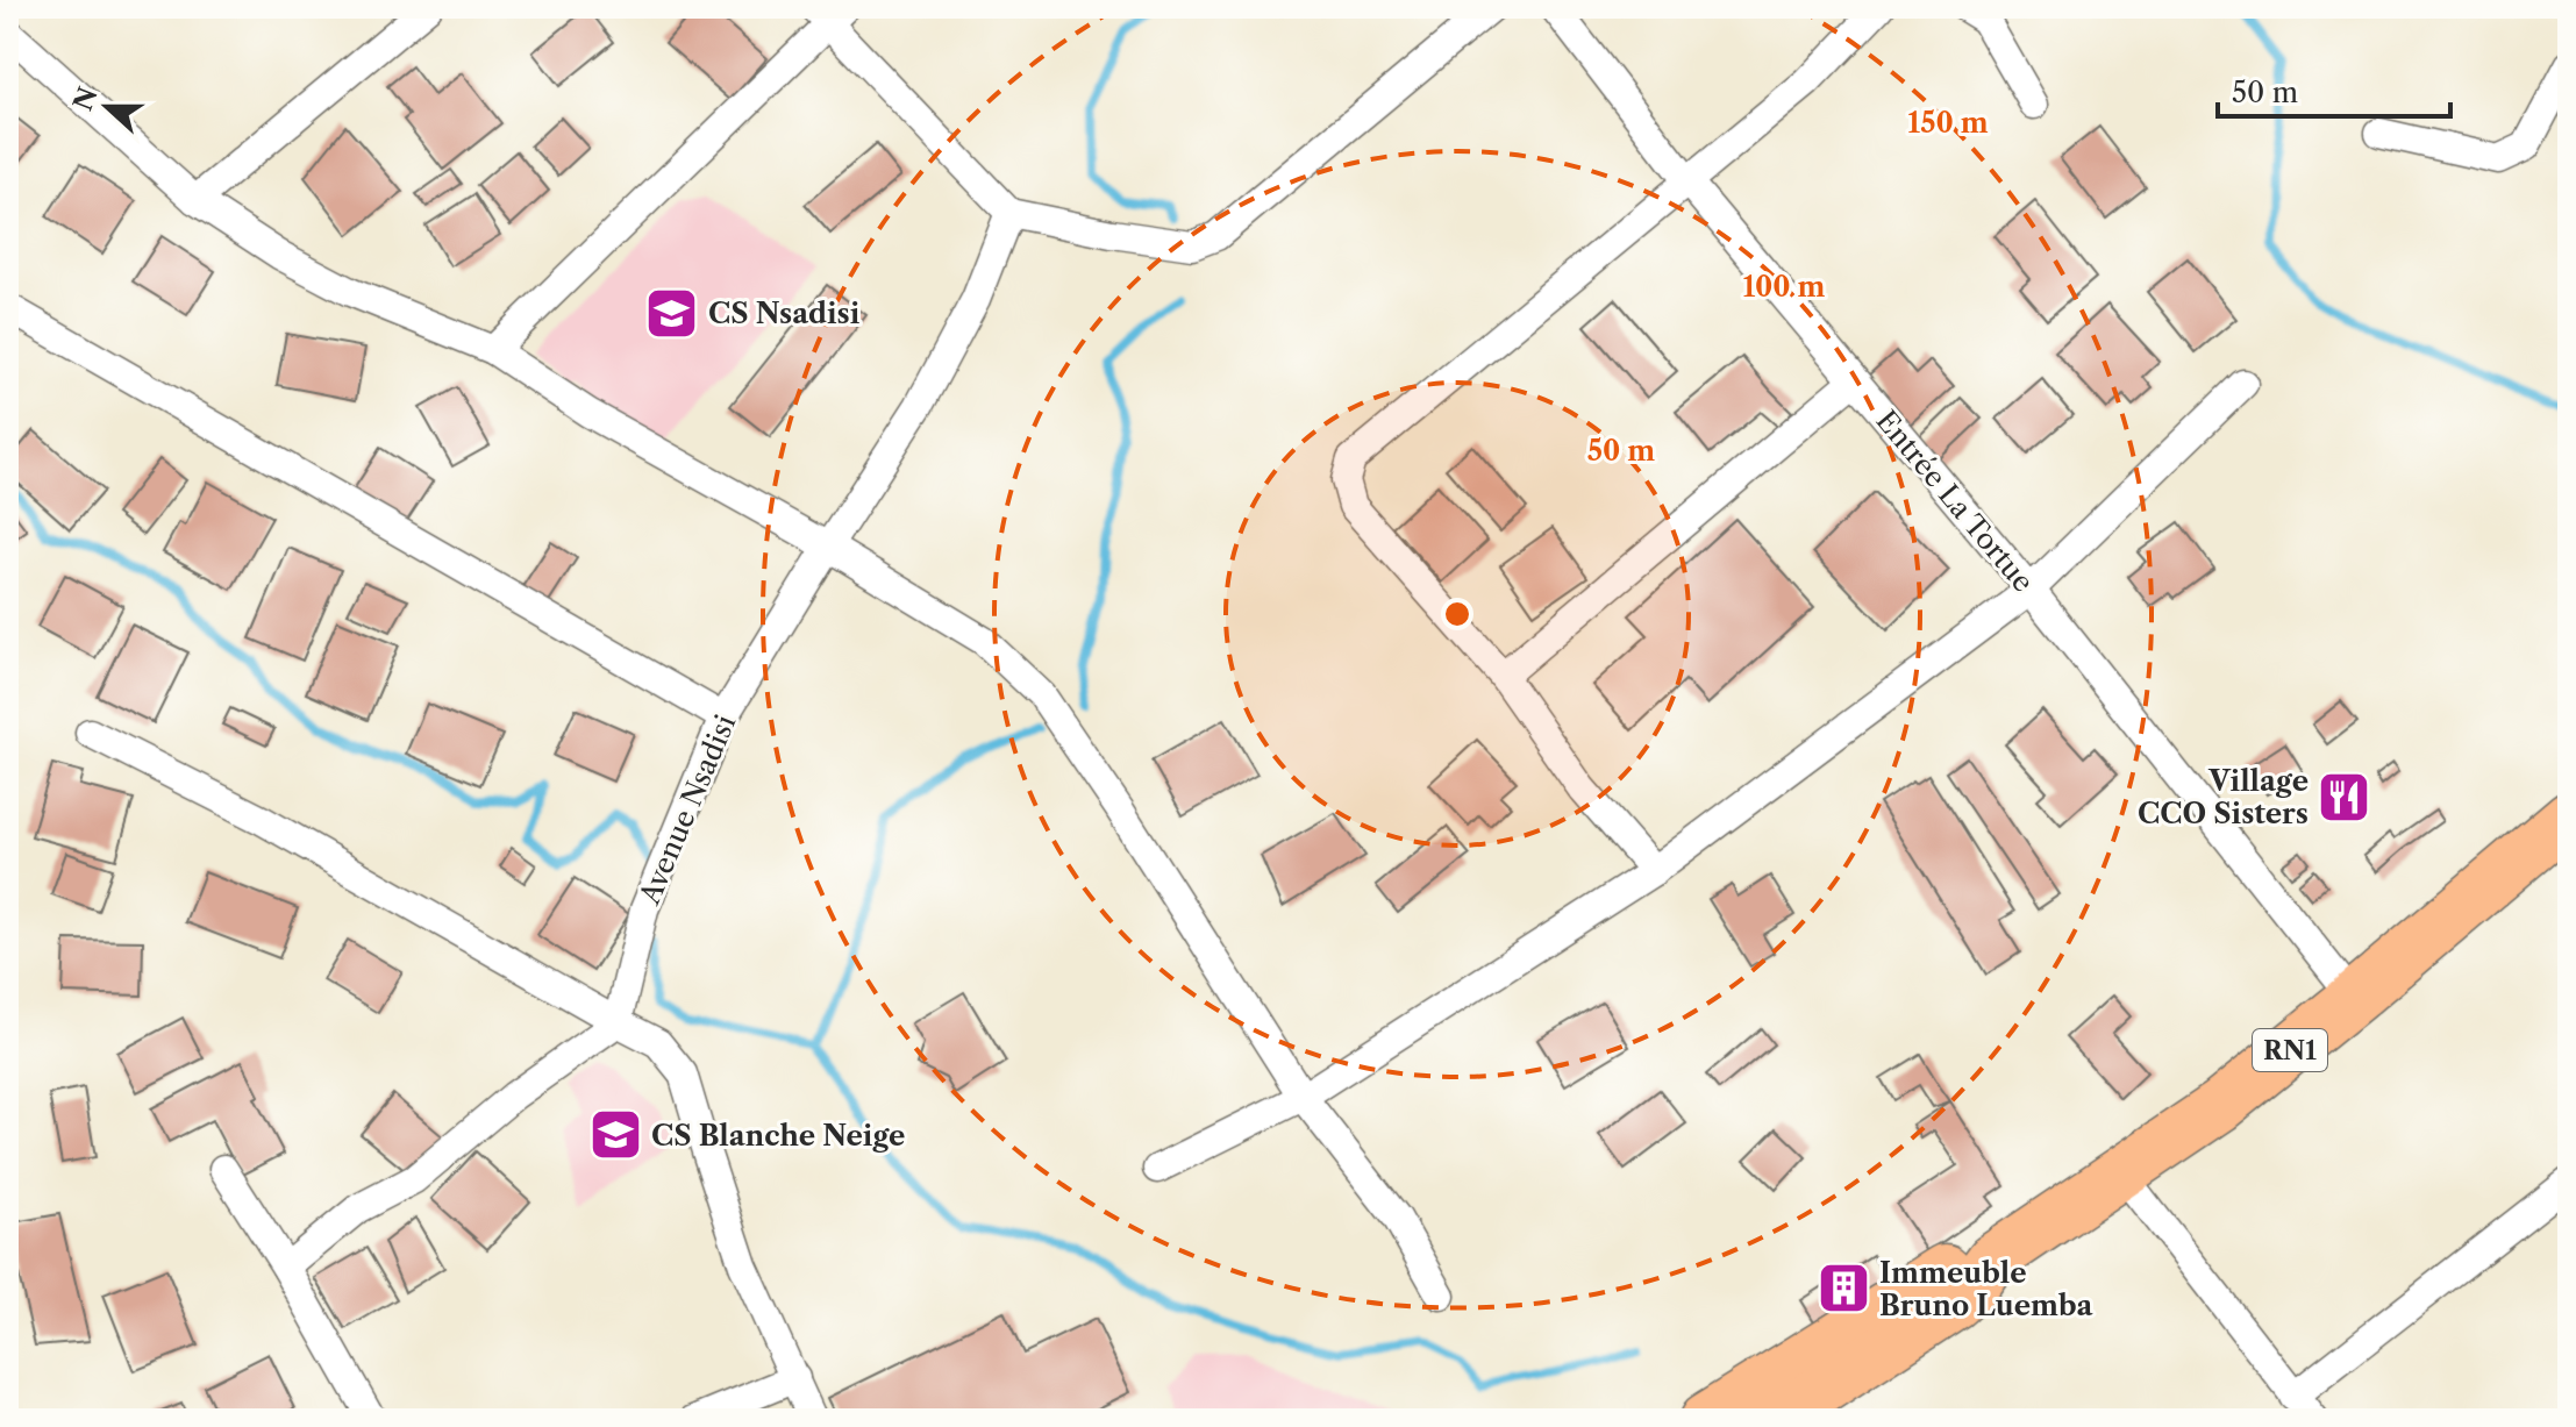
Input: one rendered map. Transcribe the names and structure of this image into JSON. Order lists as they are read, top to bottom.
{
  "streets": {
    "highway": ["RN1"],
    "street": ["Entrée La Tortue", "Avenue Nsadisi"]
  },
  "crossings": [
    ["Entrée La Tortue", "RN1"]
  ],
  "places": {
    "school or university": ["CS Nsadisi", "CS Blanche Neige"],
    "restaurant": ["Village CCO Sisters"],
    "building": ["Immeuble Bruno Luemba"]
  },
  "scale_bar": "50 m",
  "north": "left",
  "rings": ["150 m", "100 m", "50 m"]
}
